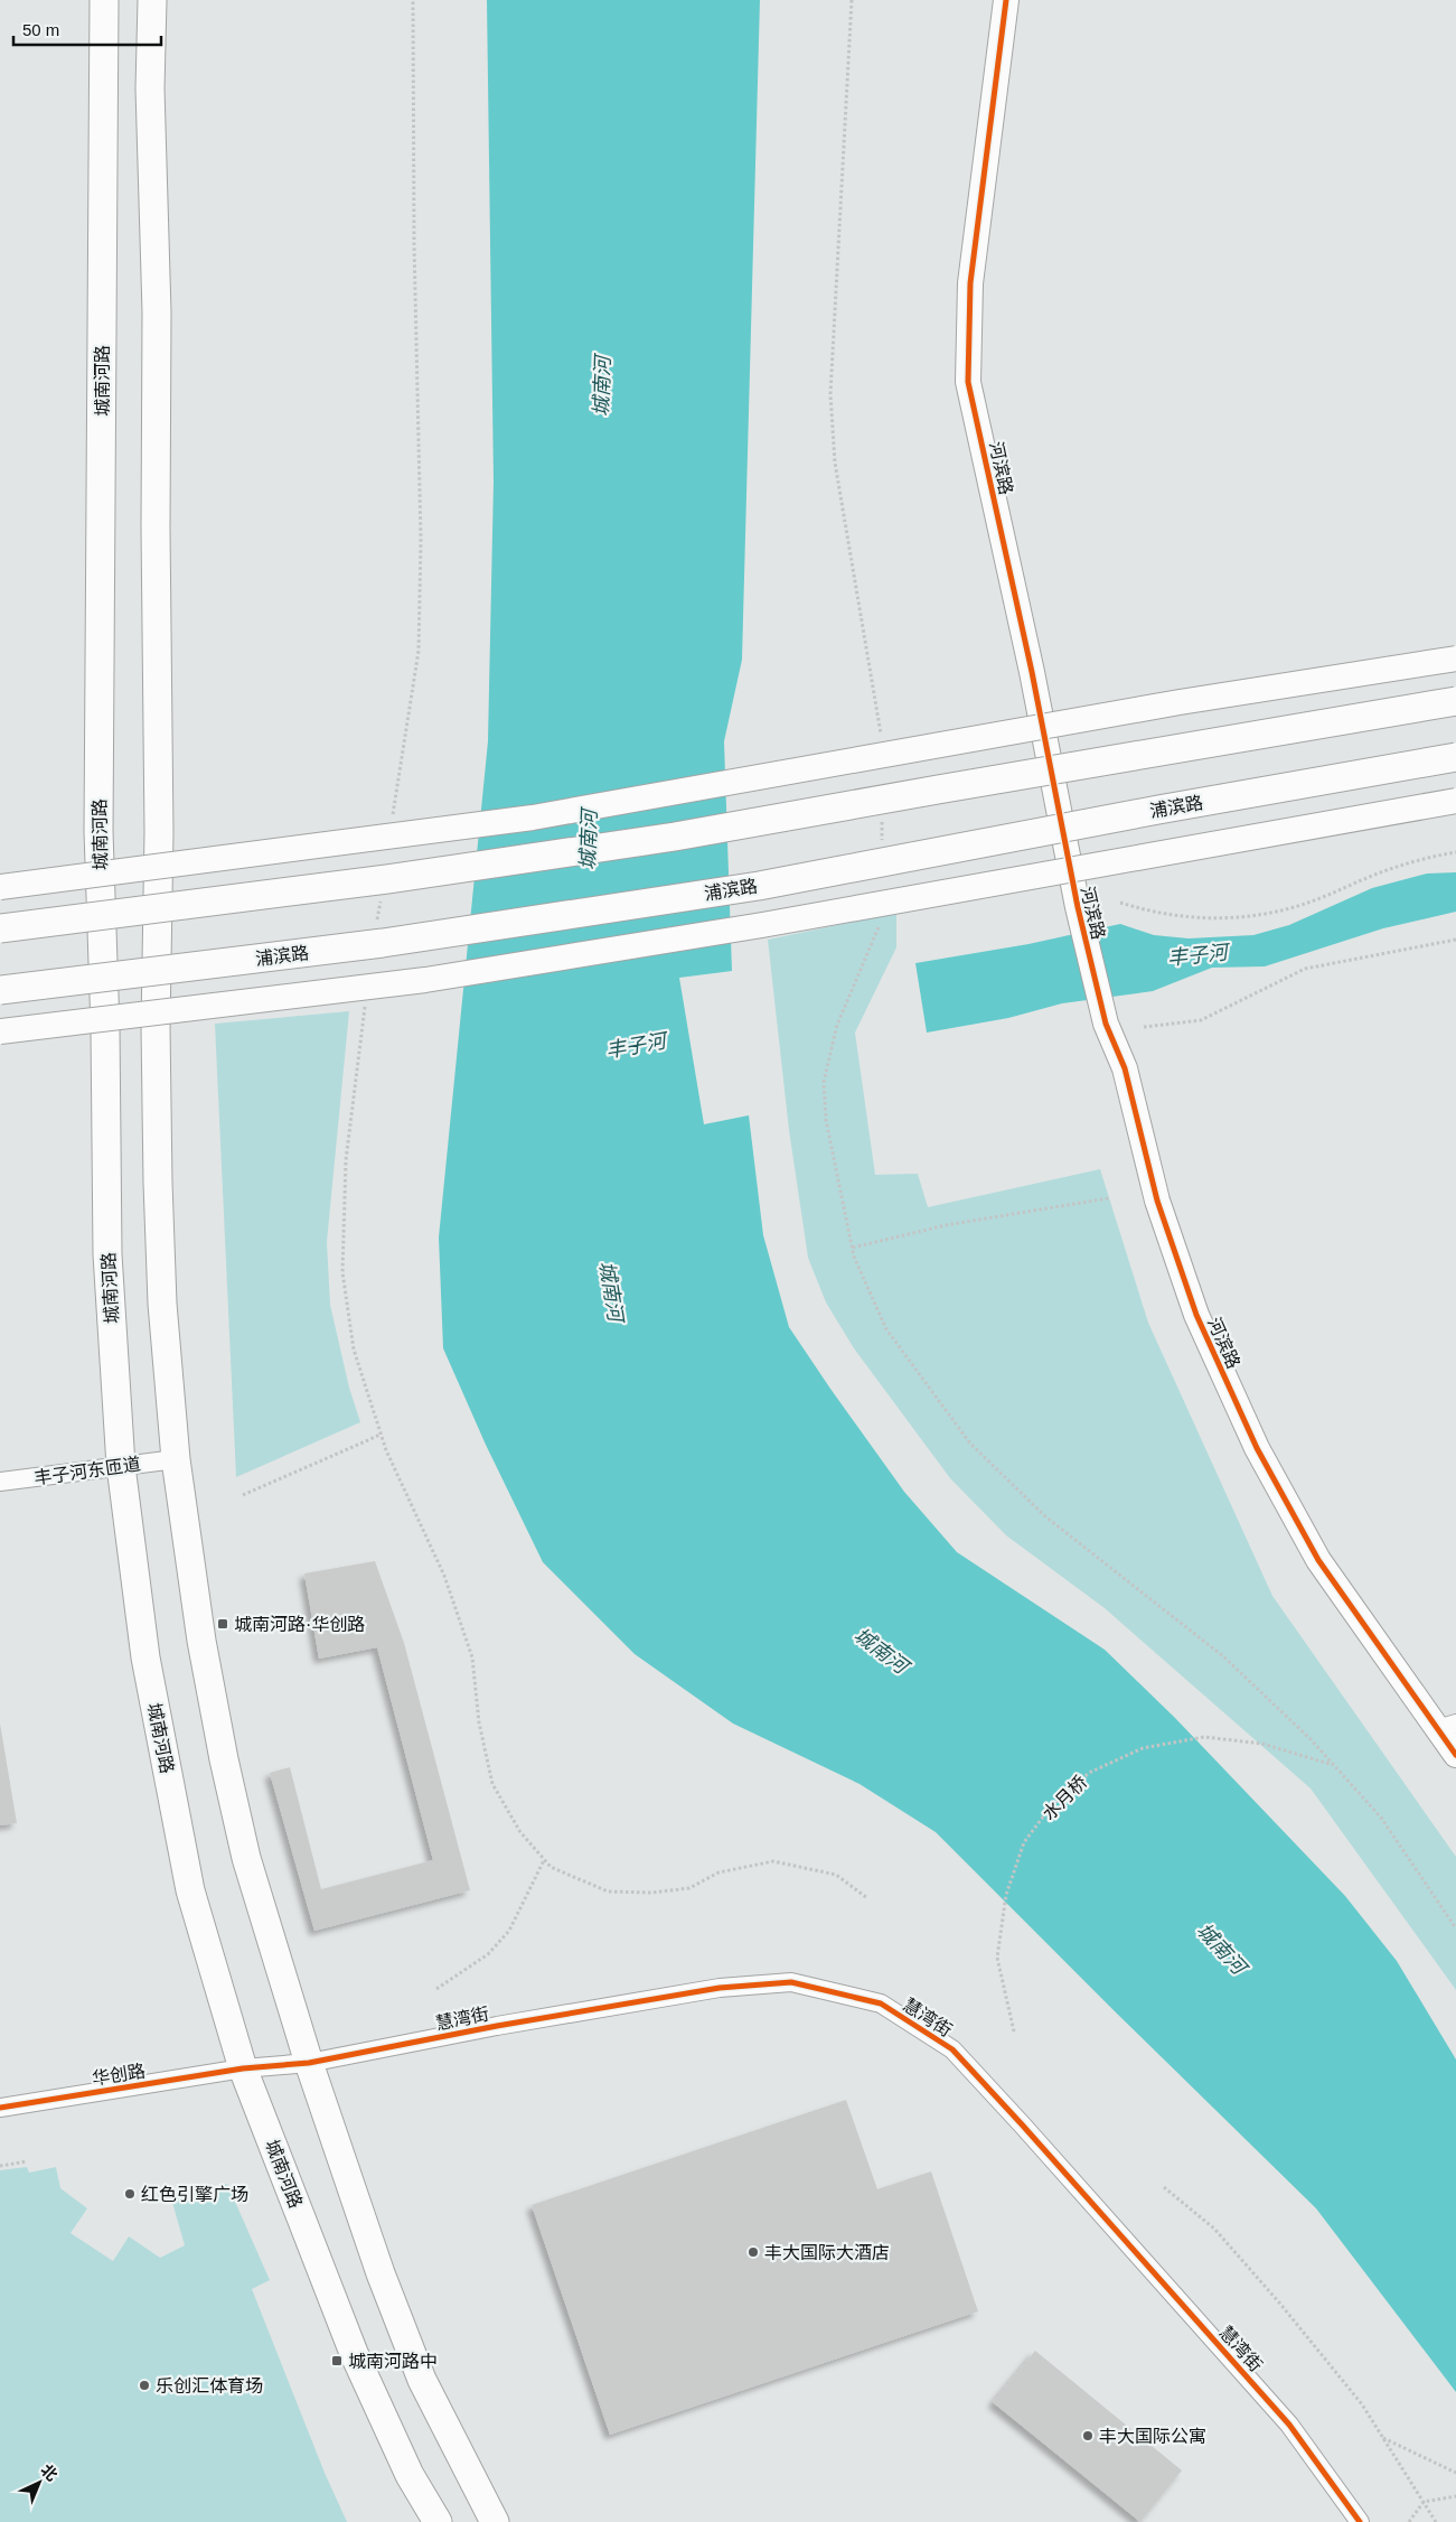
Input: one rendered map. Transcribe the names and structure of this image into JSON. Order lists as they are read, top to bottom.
{
  "streets": {
    "main road": ["城南河路", "浦滨路"],
    "street": [
      "河滨路",
      "丰子河东匝道",
      "慧湾街",
      "华创路"
    ],
    "path": ["水月桥"]
  },
  "crossings": [
    ["城南河路", "丰子河东匝道"],
    ["城南河路", "慧湾街"],
    ["城南河路", "华创路"],
    ["慧湾街", "华创路"]
  ],
  "water": ["城南河", "丰子河"],
  "places": {
    "transit": ["城南河路·华创路", "城南河路中"],
    "other": [
      "红色引擎广场",
      "丰大国际大酒店",
      "乐创汇体育场",
      "丰大国际公寓"
    ]
  },
  "scale_bar": "50 m",
  "north": "top right"
}
